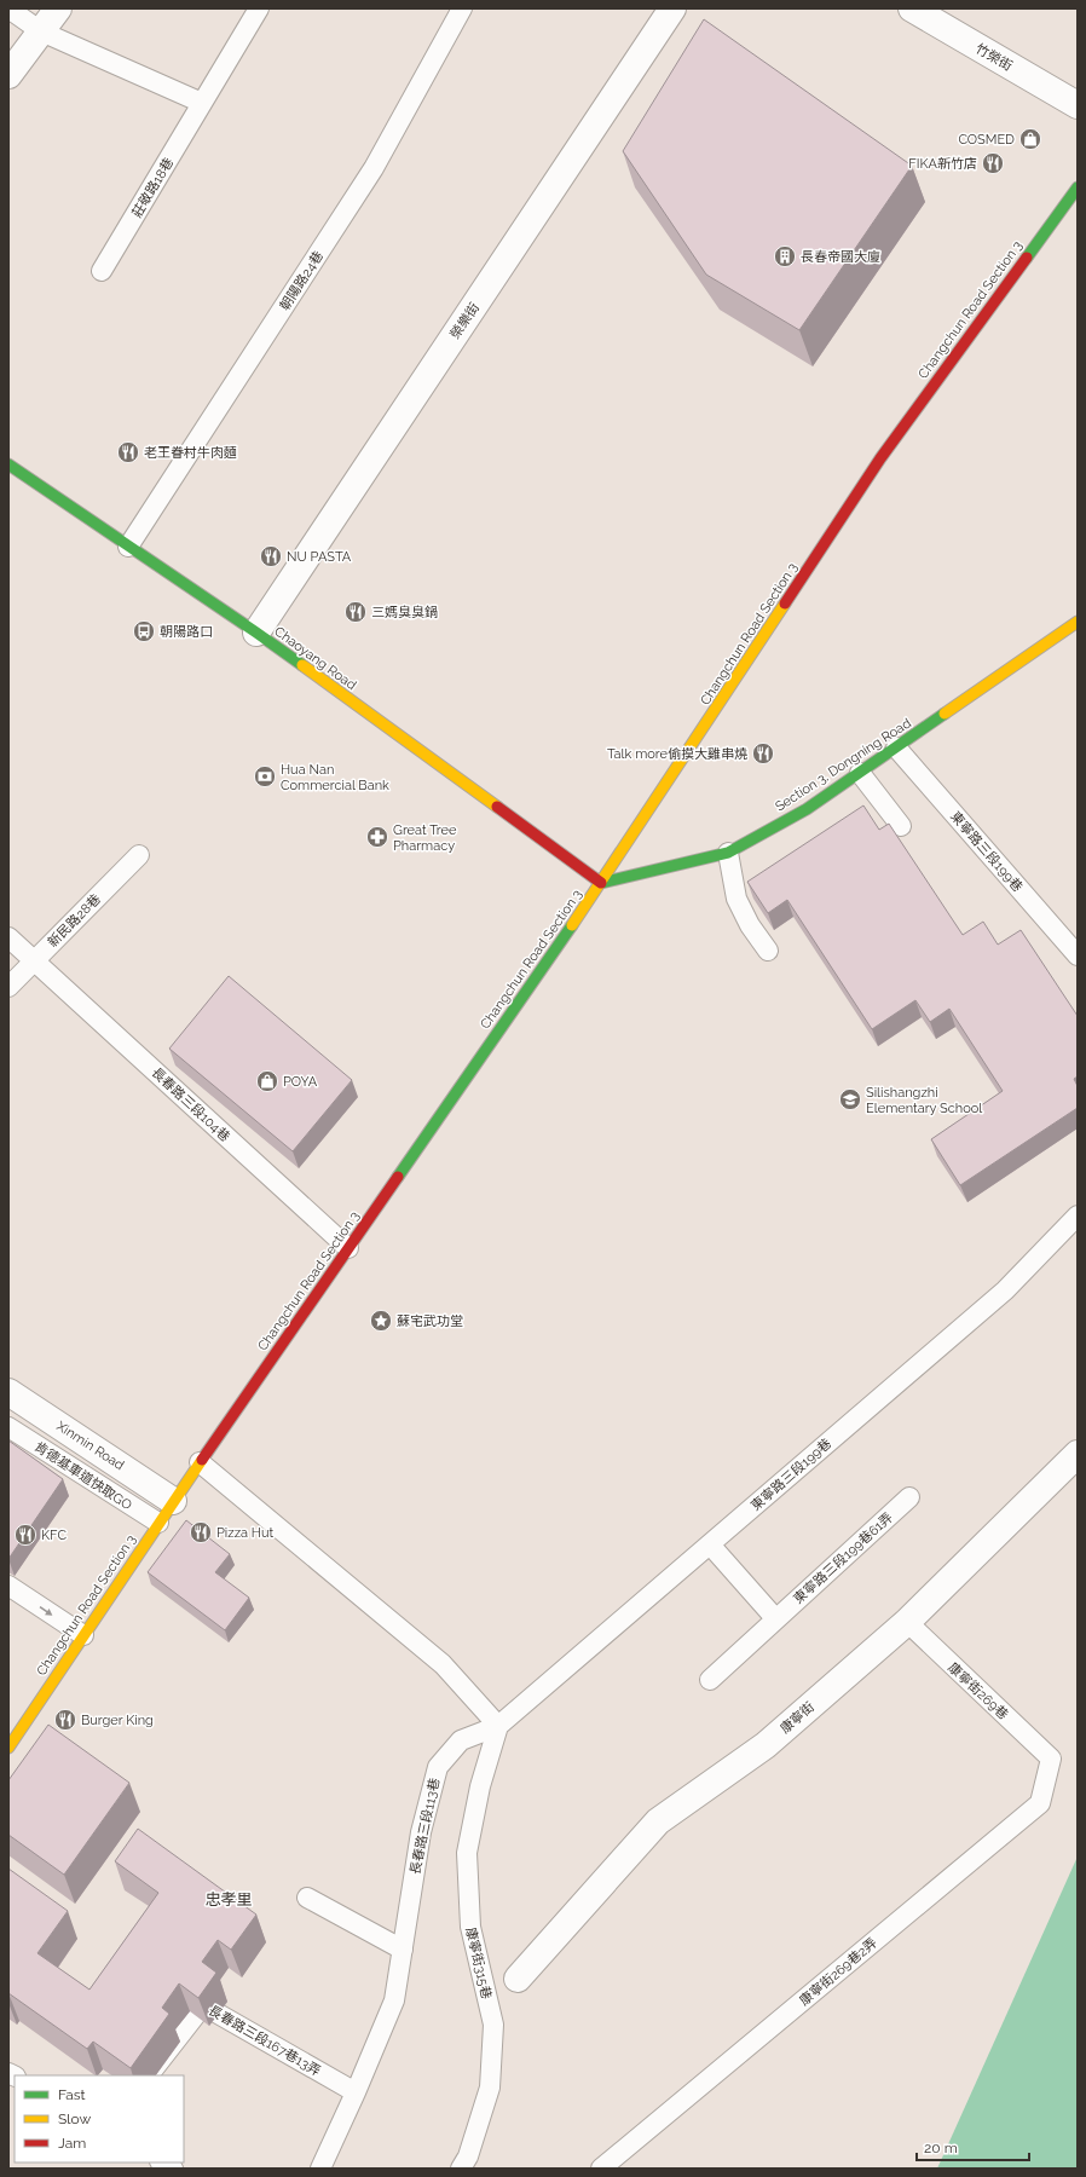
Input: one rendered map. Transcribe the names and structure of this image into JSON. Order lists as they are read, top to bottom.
{
  "streets": {
    "main road": ["Changchun Road Section 3", "Chaoyang Road", "Section 3, Dongning Road"],
    "street": [
      "竹榮街",
      "榮樂街",
      "Xinmin Road",
      "康寧街"
    ],
    "lane": [
      "莊敬路18巷",
      "朝陽路24巷",
      "東寧路三段199巷",
      "新民路28巷",
      "長春路三段104巷",
      "肯德基車道快取GO",
      "東寧路三段199巷61弄",
      "康寧街269巷",
      "長春路三段113巷",
      "康寧街315巷",
      "康寧街269巷2弄",
      "長春路三段167巷13弄"
    ]
  },
  "crossings": [
    ["朝陽路24巷", "Chaoyang Road"],
    ["Changchun Road Section 3", "Chaoyang Road"],
    ["Changchun Road Section 3", "Section 3, Dongning Road"],
    ["Changchun Road Section 3", "長春路三段104巷"],
    ["Changchun Road Section 3", "Xinmin Road"],
    ["Changchun Road Section 3", "肯德基車道快取GO"],
    ["榮樂街", "Chaoyang Road"],
    ["Chaoyang Road", "Section 3, Dongning Road"],
    ["Section 3, Dongning Road", "東寧路三段199巷"],
    ["東寧路三段199巷", "長春路三段113巷"],
    ["東寧路三段199巷", "康寧街315巷"],
    ["新民路28巷", "長春路三段104巷"],
    ["康寧街269巷", "康寧街"],
    ["康寧街269巷", "康寧街269巷2弄"],
    ["長春路三段113巷", "康寧街315巷"],
    ["長春路三段113巷", "長春路三段167巷13弄"]
  ],
  "districts": ["忠孝里"],
  "places": {
    "shop": ["COSMED", "POYA"],
    "restaurant": [
      "FIKA新竹店",
      "老王眷村牛肉麵",
      "NU PASTA",
      "三媽臭臭鍋",
      "Talk more偷摸大雞串燒",
      "Pizza Hut",
      "KFC",
      "Burger King"
    ],
    "building": ["長春帝國大廈"],
    "bus stop": ["朝陽路口"],
    "bank": ["Hua Nan Commercial Bank"],
    "pharmacy": ["Great Tree Pharmacy"],
    "school or university": ["Silishangzhi Elementary School"],
    "place": ["蘇宅武功堂"]
  },
  "legend": ["Fast", "Slow", "Jam"],
  "scale_bar": "20 m"
}
